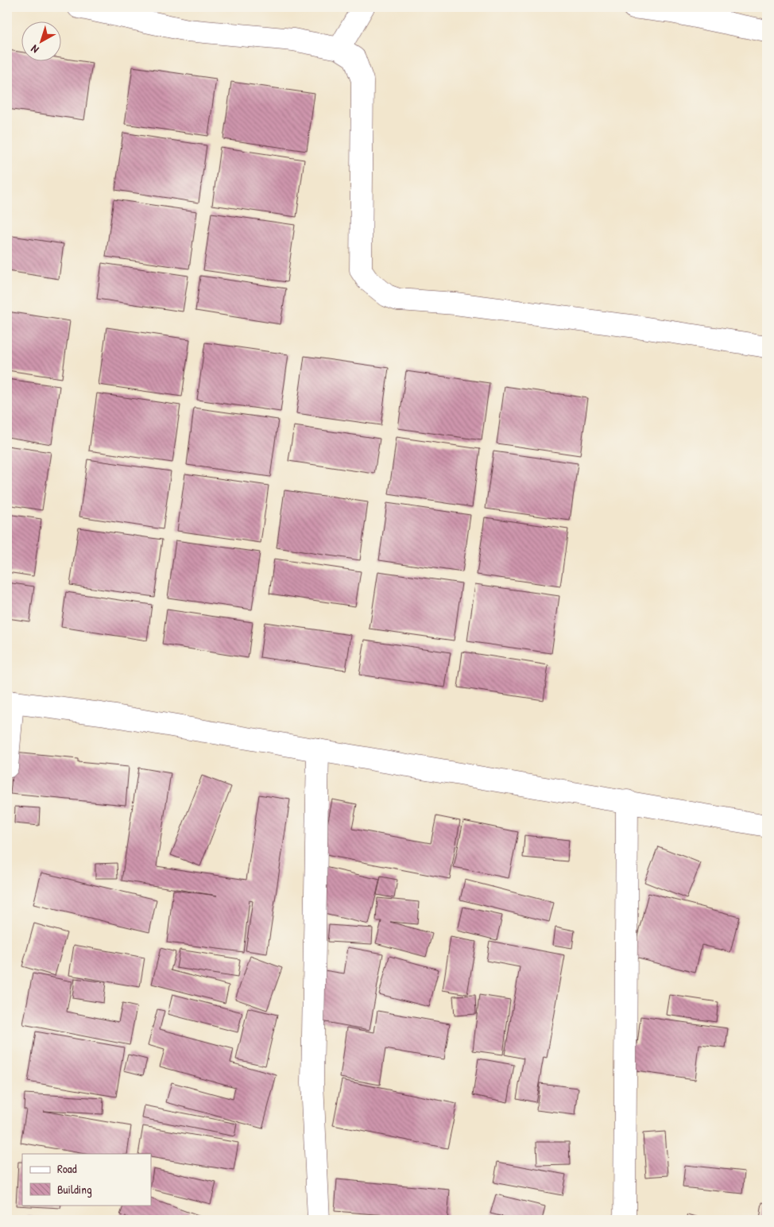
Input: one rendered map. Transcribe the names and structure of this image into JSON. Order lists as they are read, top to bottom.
{
  "legend": ["Road", "Building"],
  "north": "bottom left"
}
